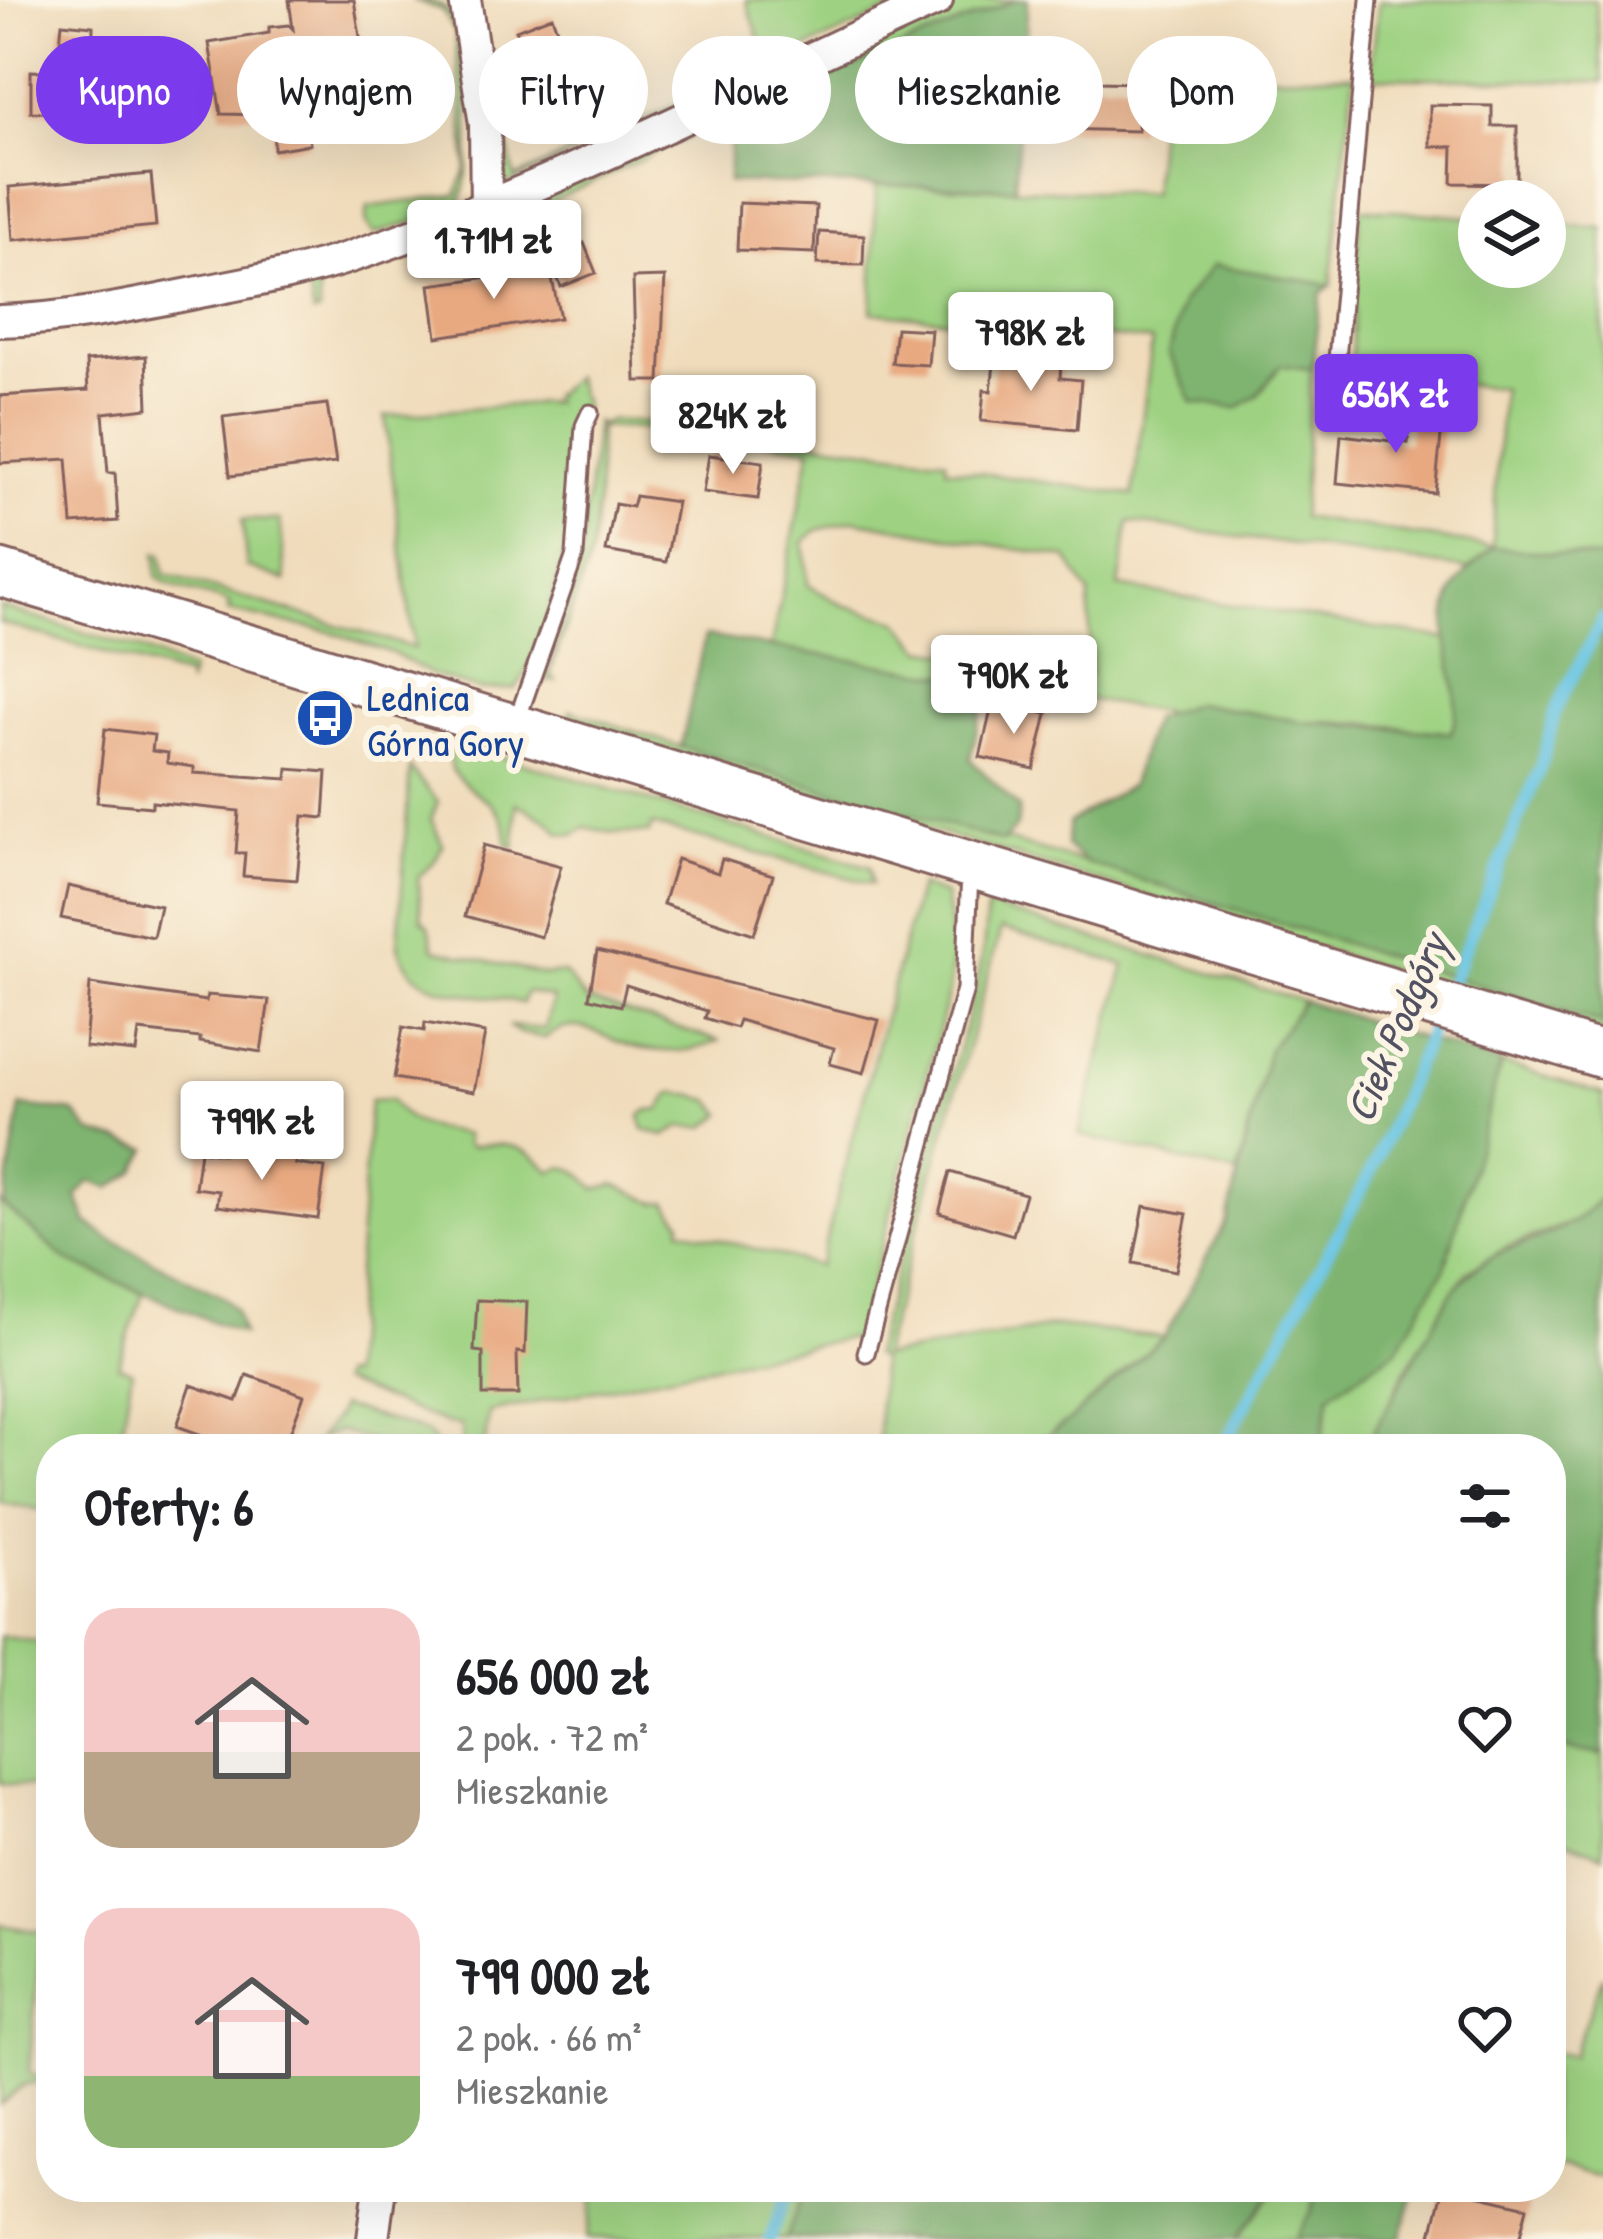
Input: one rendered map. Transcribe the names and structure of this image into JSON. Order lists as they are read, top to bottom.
{
  "water": ["Ciek Podgóry"],
  "places": {
    "bus stop": ["Lednica Górna Gory"]
  },
  "page": {
    "chip": [
      "Kupno",
      "Wynajem",
      "Filtry",
      "Nowe",
      "Mieszkanie",
      "Dom"
    ],
    "price": [
      "1.71M zł",
      "798K zł",
      "656K zł",
      "824K zł",
      "790K zł",
      "799K zł"
    ],
    "heading": "Oferty: 6",
    "list": [
      {
        "name": "656 000 zł",
        "note": "2 pok. · 72 m² · Mieszkanie"
      },
      {
        "name": "799 000 zł",
        "note": "2 pok. · 66 m² · Mieszkanie"
      }
    ]
  }
}
